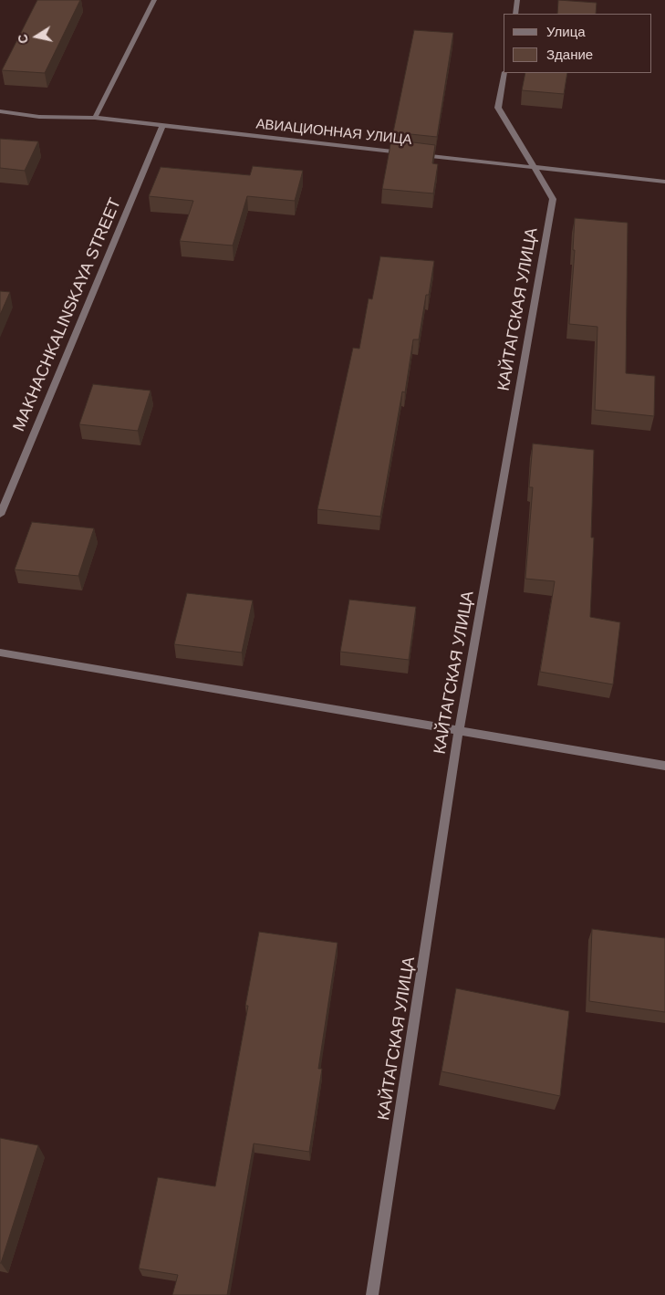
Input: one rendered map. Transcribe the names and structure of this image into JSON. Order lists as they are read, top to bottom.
{
  "streets": {
    "street": ["АВИАЦИОННАЯ УЛИЦА", "КАЙТАГСКАЯ УЛИЦА", "MAKHACHKALINSKAYA STREET"]
  },
  "crossings": [
    ["АВИАЦИОННАЯ УЛИЦА", "КАЙТАГСКАЯ УЛИЦА"],
    ["АВИАЦИОННАЯ УЛИЦА", "MAKHACHKALINSKAYA STREET"]
  ],
  "legend": ["Улица", "Здание"],
  "north": "left"
}
